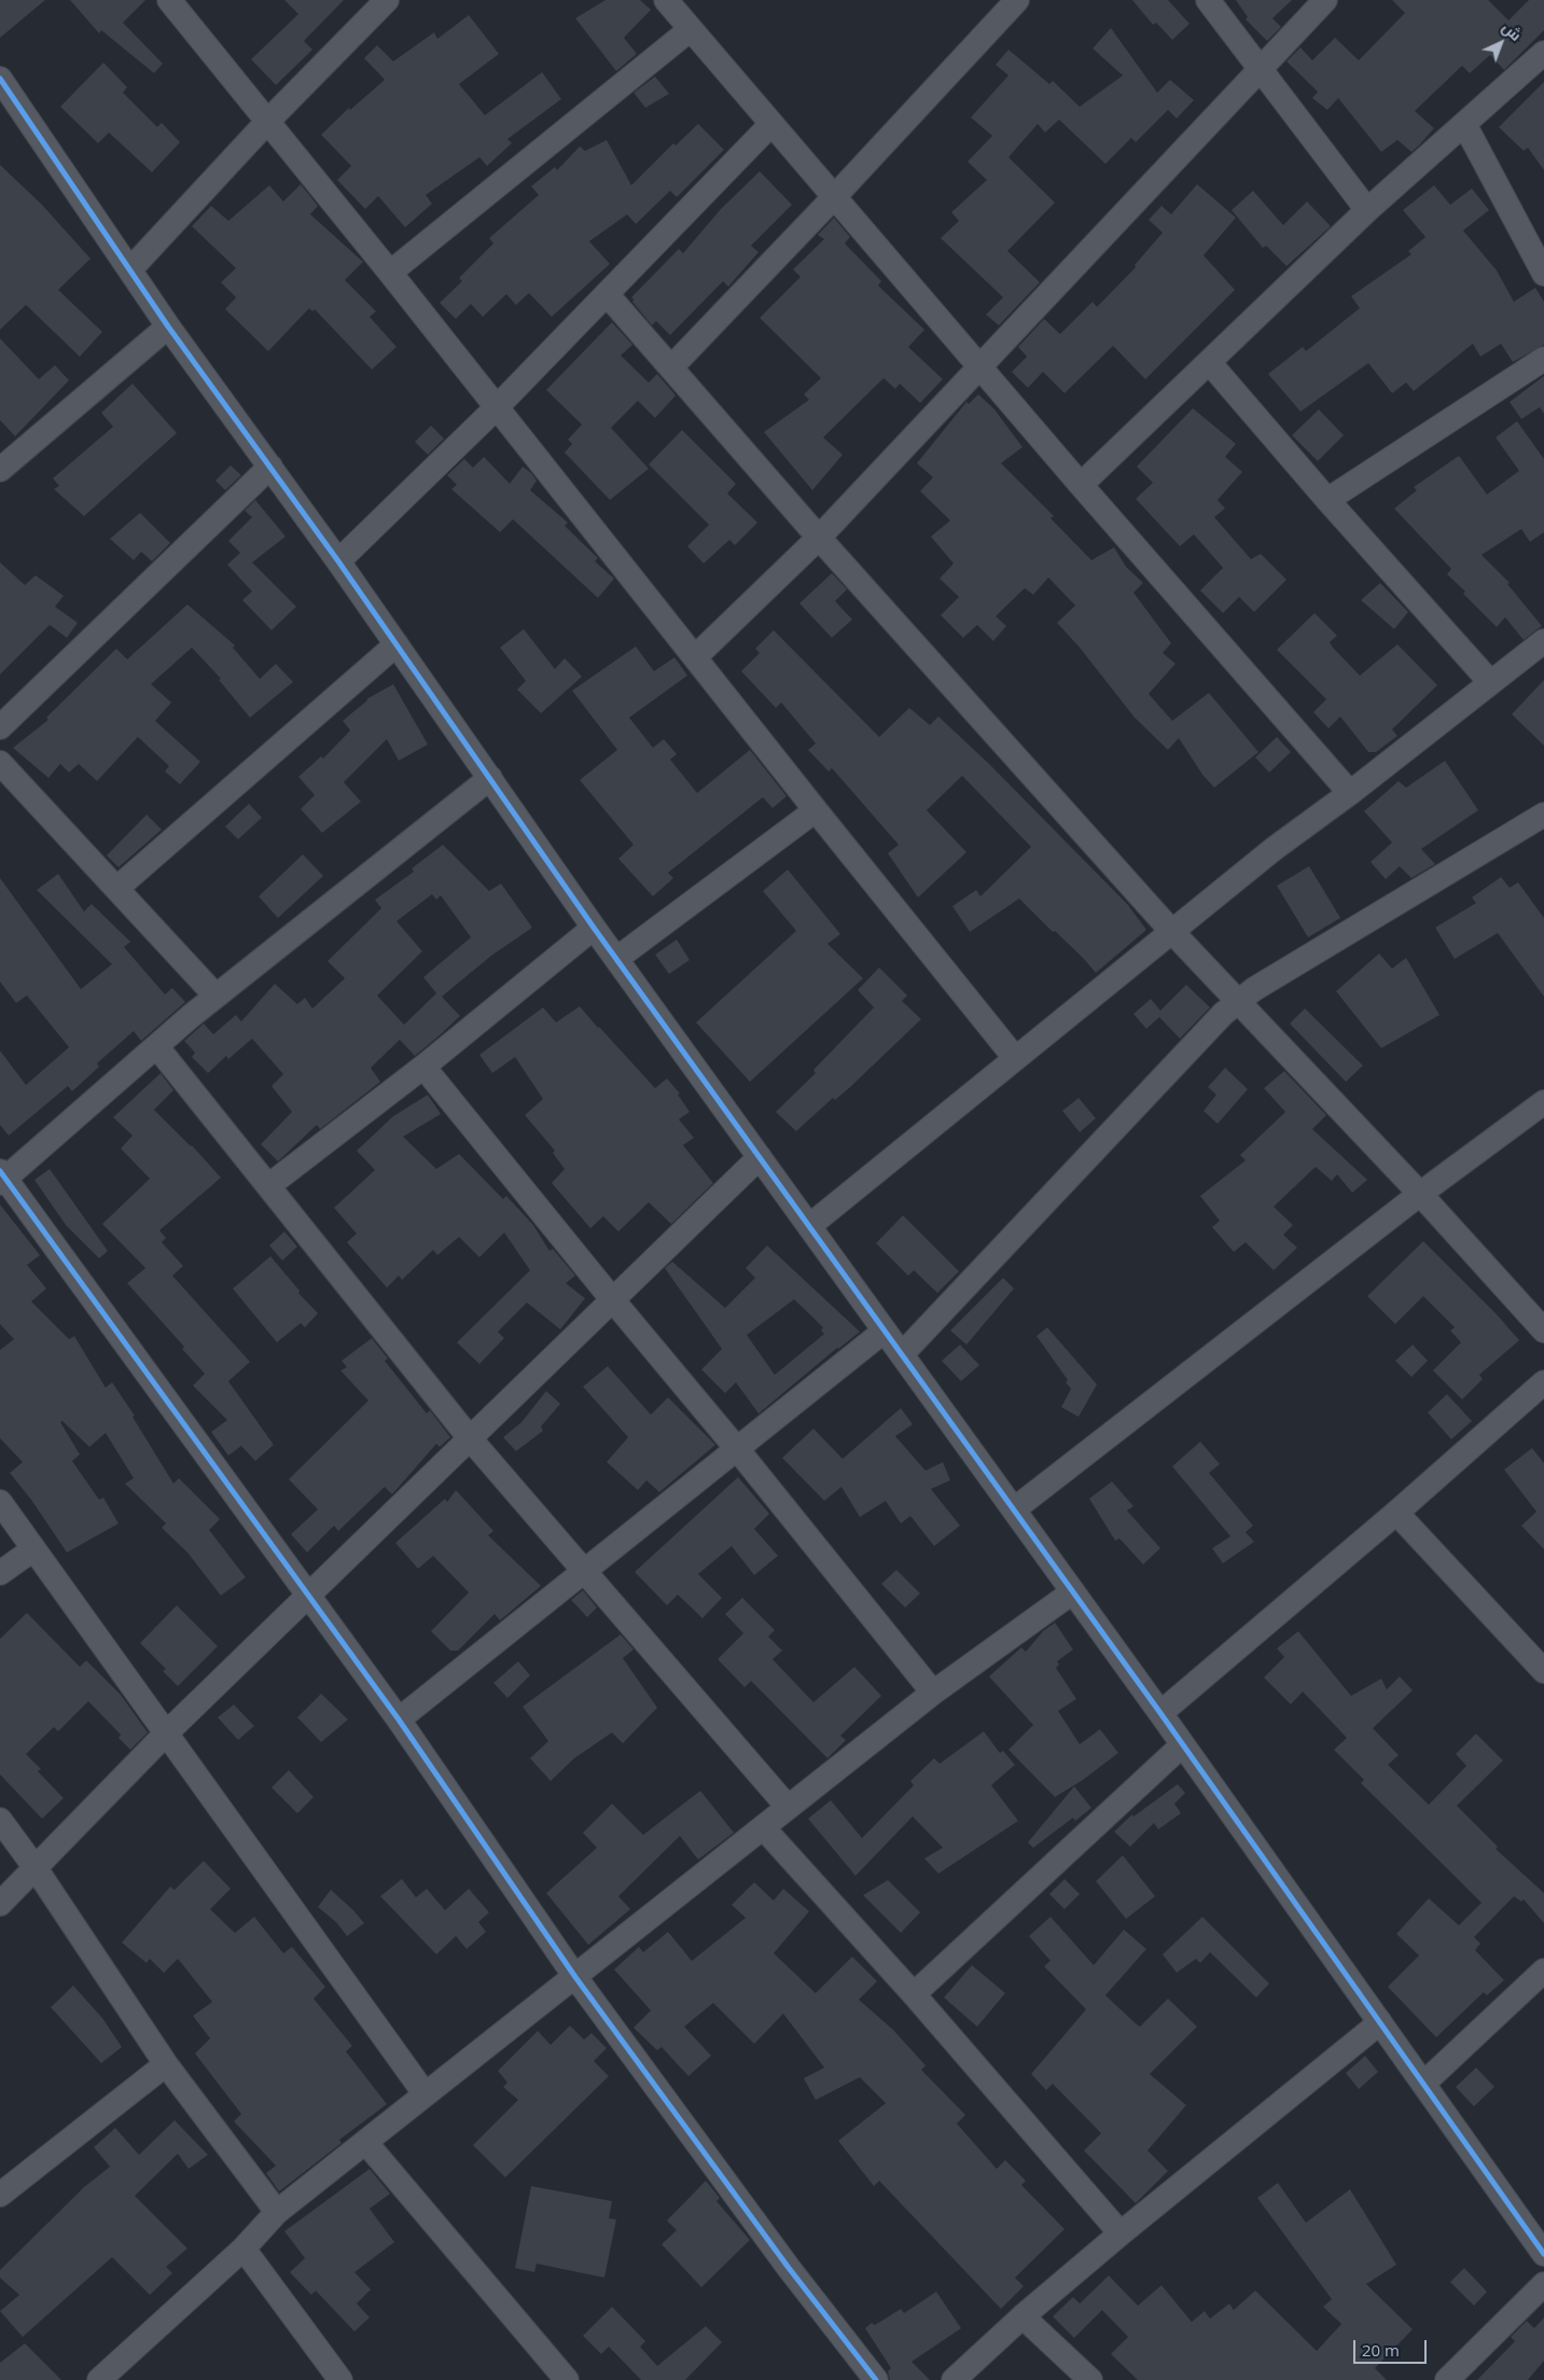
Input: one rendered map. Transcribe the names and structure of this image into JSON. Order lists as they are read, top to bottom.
{
  "scale_bar": "20 m",
  "north": "top right"
}
